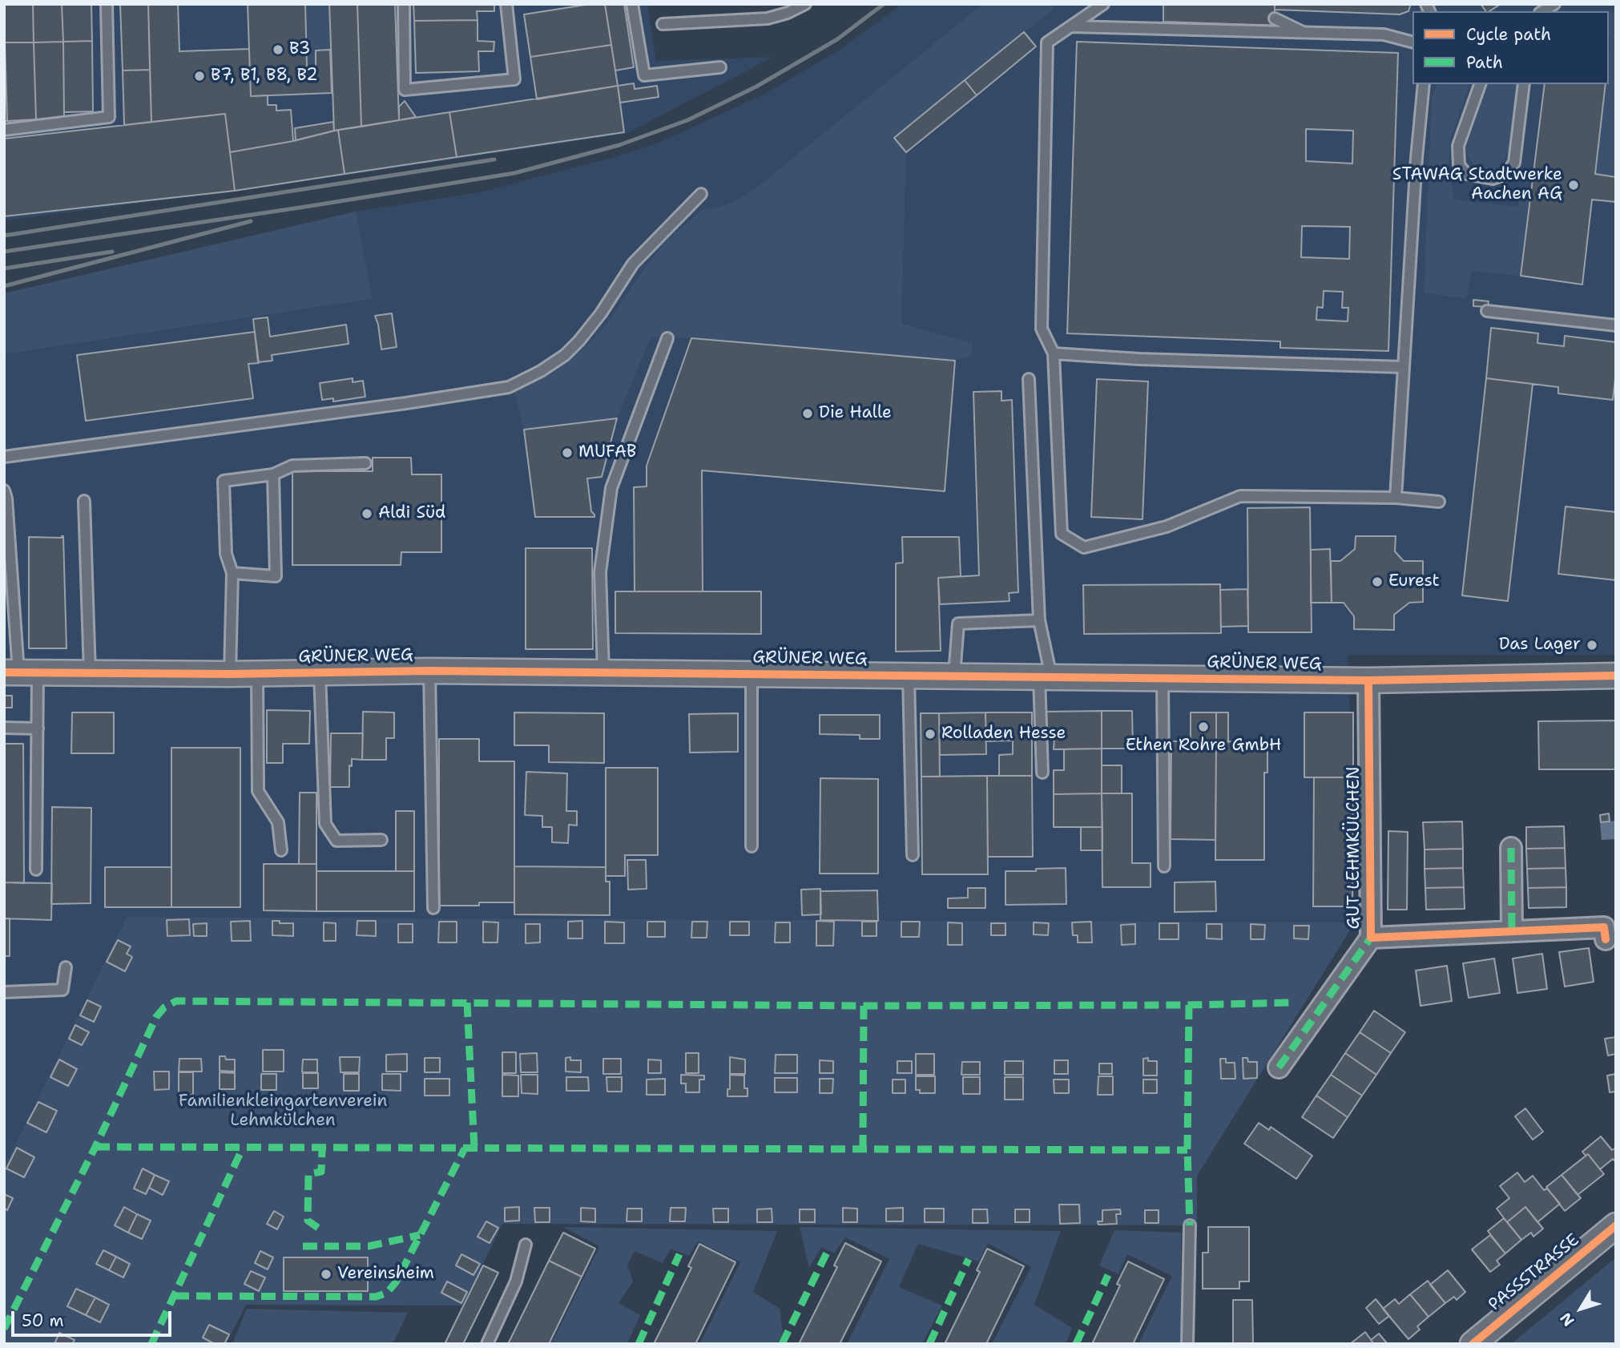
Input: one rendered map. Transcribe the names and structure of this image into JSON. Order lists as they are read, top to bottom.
{
  "streets": {
    "street": ["GRÜNER WEG", "GUT LEHMKÜLCHEN", "PASSSTRASSE"]
  },
  "crossings": [
    ["GRÜNER WEG", "GUT LEHMKÜLCHEN"]
  ],
  "parks": ["Familienkleingartenverein Lehmkülchen"],
  "places": [
    "B3",
    "B7, B1, B8, B2",
    "STAWAG Stadtwerke Aachen AG",
    "Die Halle",
    "MUFAB",
    "Aldi Süd",
    "Eurest",
    "Das Lager",
    "Ethen Rohre GmbH",
    "Rolladen Hesse",
    "Vereinsheim"
  ],
  "legend": ["Cycle path", "Path"],
  "scale_bar": "50 m",
  "north": "bottom left"
}
